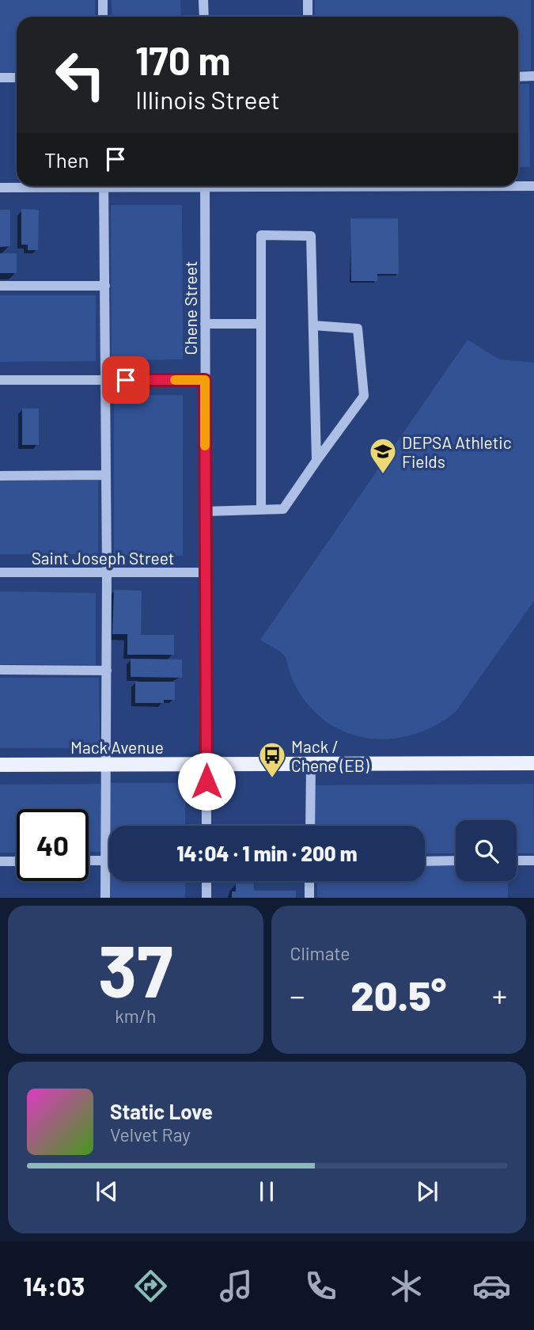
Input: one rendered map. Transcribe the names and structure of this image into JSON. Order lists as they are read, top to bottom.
{
  "streets": {
    "main road": ["Mack Avenue"],
    "street": ["Chene Street", "Saint Joseph Street"]
  },
  "crossings": [
    ["Chene Street", "Saint Joseph Street"],
    ["Chene Street", "Mack Avenue"]
  ],
  "places": {
    "school or university": ["DEPSA Athletic Fields"],
    "bus stop": ["Mack / Chene (EB)"]
  },
  "page": {
    "turn": ["170 m", "Illinois Street"],
    "then": "Then",
    "limit": "40",
    "trip": "14:04 · 1 min · 200 m",
    "tile": [
      ["37", "km/h"],
      "Climate"
    ],
    "heat": ["−", "20.5°", "+"],
    "song": ["Static Love", "Velvet Ray"],
    "tabs": "14:03"
  }
}
